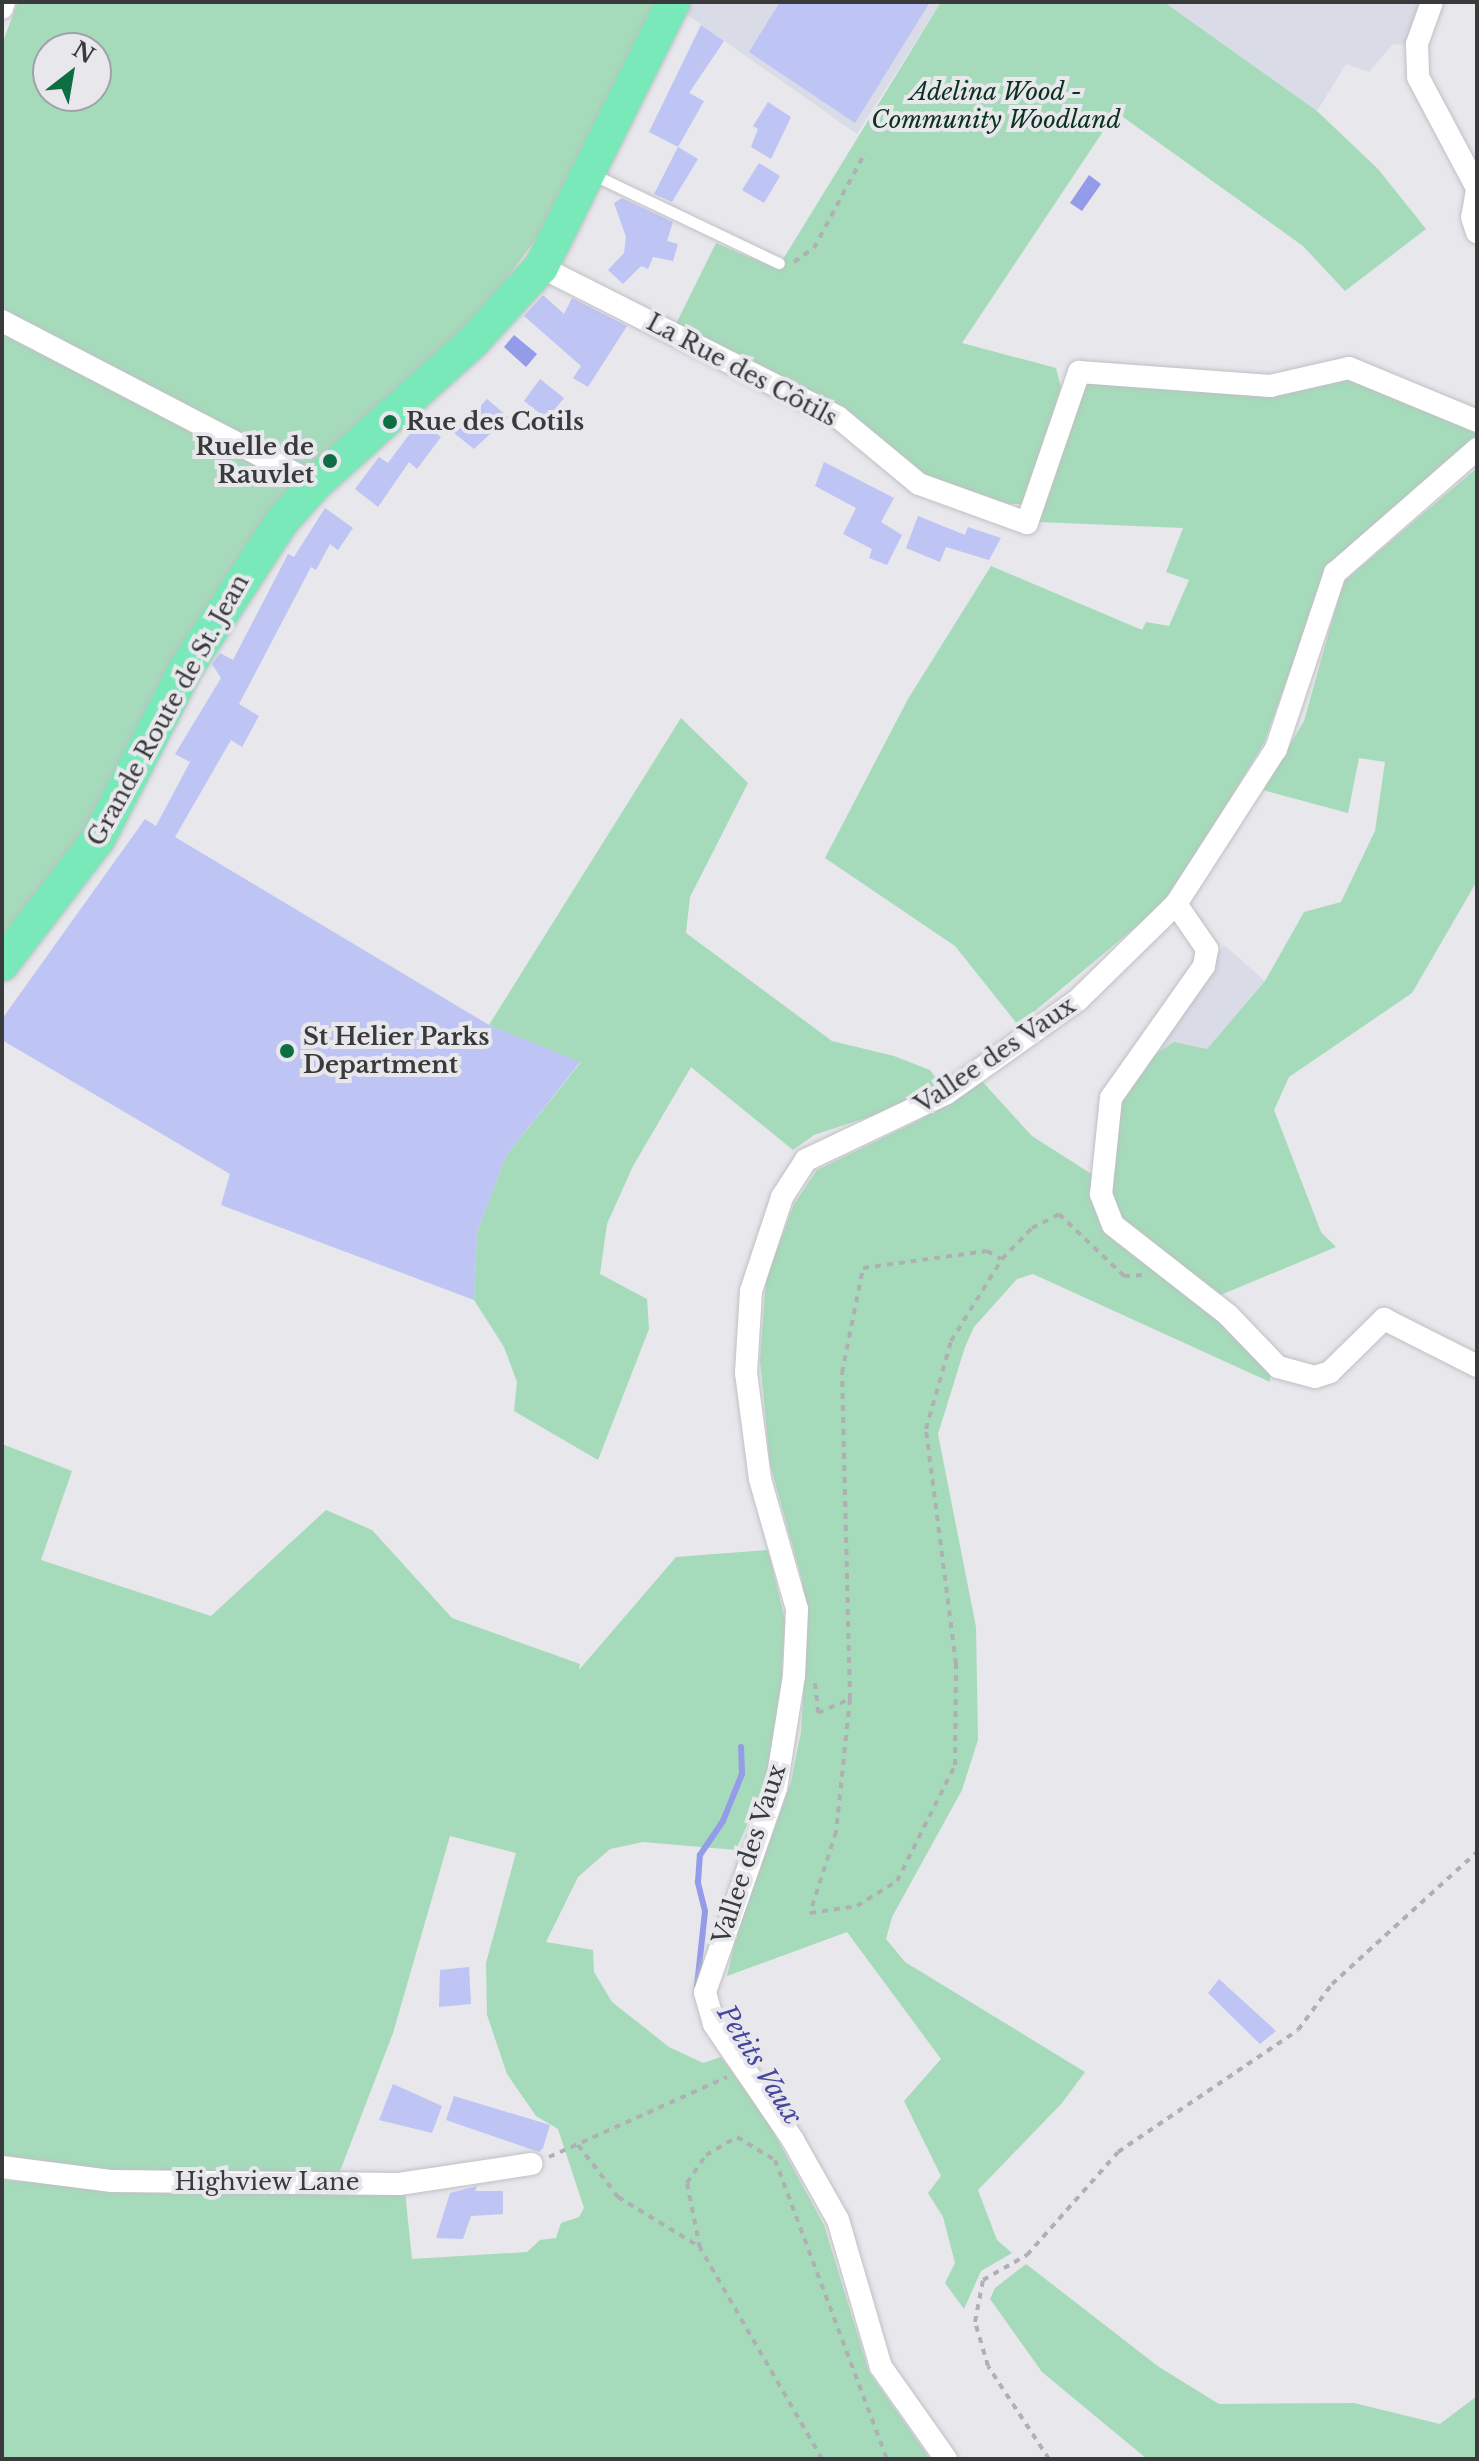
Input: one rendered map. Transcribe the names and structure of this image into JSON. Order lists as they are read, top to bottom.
{
  "streets": {
    "main road": ["Grande Route de St. Jean"],
    "street": ["La Rue des Côtils", "Vallee des Vaux", "Highview Lane"]
  },
  "crossings": [
    ["La Rue des Côtils", "Grande Route de St. Jean"]
  ],
  "water": ["Petits Vaux"],
  "parks": ["Adelina Wood - Community Woodland"],
  "places": ["Rue des Cotils", "Ruelle de Rauvlet", "St Helier Parks Department"],
  "north": "top right"
}
